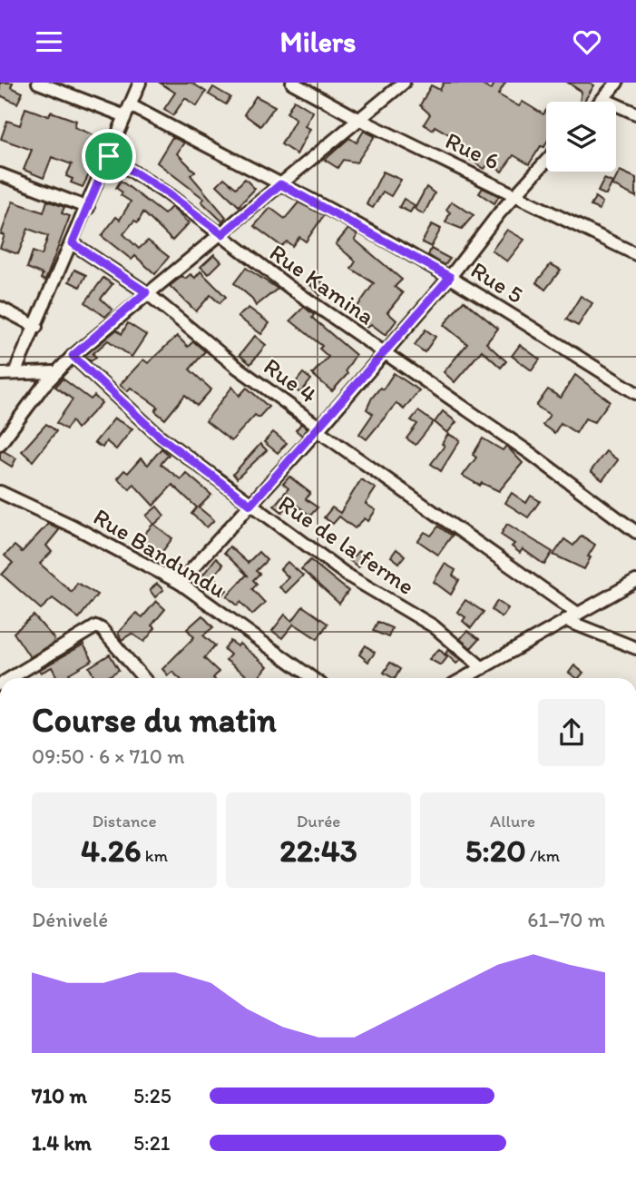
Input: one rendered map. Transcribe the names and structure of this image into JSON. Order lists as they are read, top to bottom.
{
  "streets": {
    "street": [
      "Rue 6",
      "Rue 5",
      "Rue Kamina",
      "Rue 4",
      "Rue de la ferme",
      "Rue Bandundu"
    ]
  },
  "page": {
    "header": "Milers",
    "heading": ["Course du matin", "09:50 · 6 × 710 m"],
    "stats": [
      ["Distance", "4.26 km"],
      ["Durée", "22:43"],
      ["Allure", "5:20 /km"]
    ],
    "chart": ["Dénivelé", "61–70 m"],
    "list": [
      {
        "name": "710 m",
        "note": "5:25"
      },
      {
        "name": "1.4 km",
        "note": "5:21"
      }
    ]
  }
}
